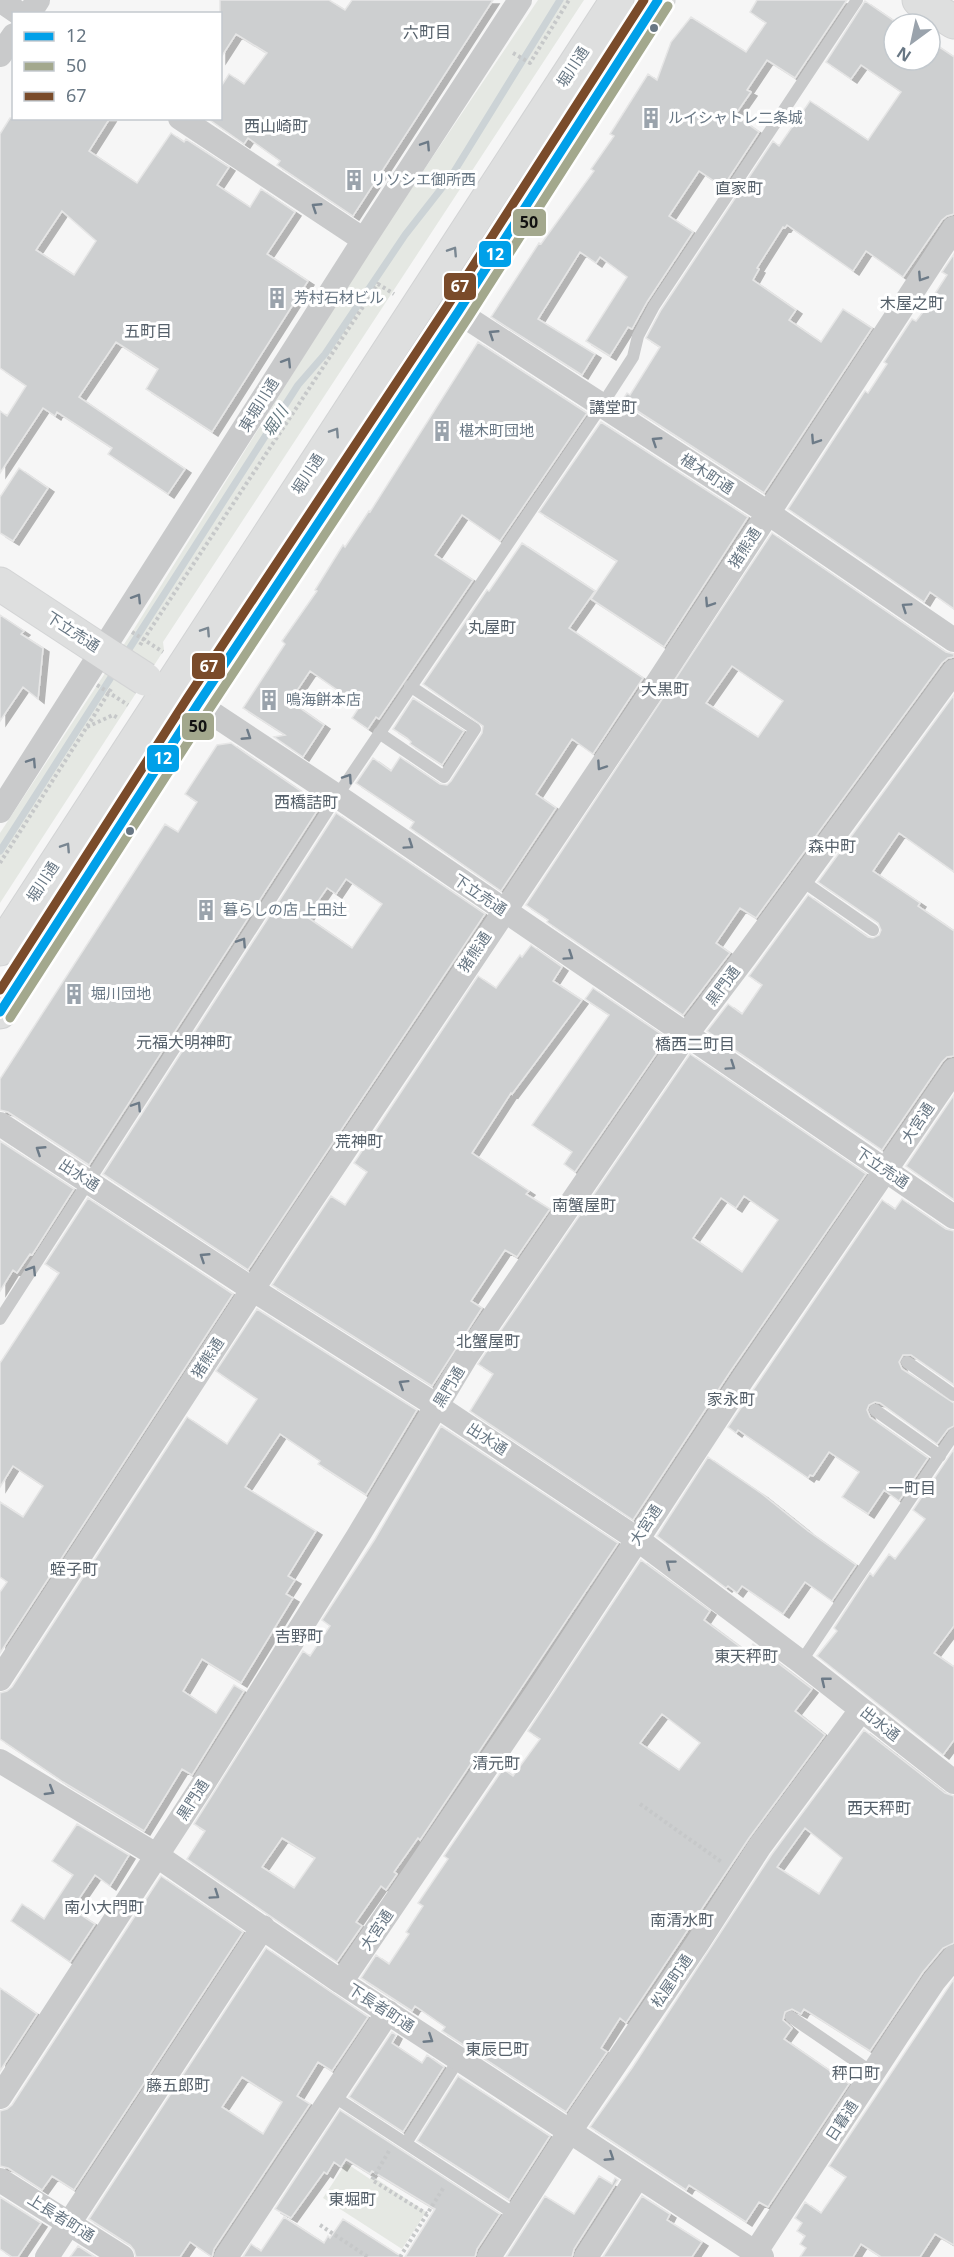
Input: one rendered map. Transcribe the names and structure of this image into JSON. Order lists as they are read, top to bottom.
{
  "streets": {
    "main road": ["堀川通", "下立売通"],
    "street": [
      "東堀川通",
      "椹木町通",
      "猪熊通",
      "黒門通",
      "大宮通",
      "出水通",
      "松屋町通",
      "下長者町通",
      "日暮通",
      "上長者町通"
    ]
  },
  "crossings": [
    ["堀川通", "東堀川通"],
    ["堀川通", "下立売通"],
    ["東堀川通", "下立売通"],
    ["椹木町通", "猪熊通"],
    ["猪熊通", "下立売通"],
    ["猪熊通", "出水通"],
    ["下立売通", "黒門通"],
    ["下立売通", "大宮通"],
    ["黒門通", "出水通"],
    ["黒門通", "下長者町通"],
    ["大宮通", "出水通"],
    ["大宮通", "下長者町通"],
    ["出水通", "松屋町通"],
    ["松屋町通", "下長者町通"],
    ["下長者町通", "日暮通"]
  ],
  "one_way": [
    "東堀川通",
    "椹木町通",
    "猪熊通",
    "下立売通",
    "出水通",
    "下長者町通"
  ],
  "districts": [
    "六町目",
    "西山崎町",
    "直家町",
    "木屋之町",
    "五町目",
    "講堂町",
    "丸屋町",
    "大黒町",
    "西橋詰町",
    "森中町",
    "元福大明神町",
    "橋西二町目",
    "荒神町",
    "南蟹屋町",
    "北蟹屋町",
    "家永町",
    "一町目",
    "蛭子町",
    "吉野町",
    "東天秤町",
    "清元町",
    "西天秤町",
    "南小大門町",
    "南清水町",
    "東辰巳町",
    "秤口町",
    "藤五郎町",
    "東堀町"
  ],
  "water": ["堀川"],
  "places": {
    "building": [
      "ルイシャトレ二条城",
      "リソシエ御所西",
      "芳村石材ビル",
      "椹木町団地",
      "鳴海餅本店",
      "暮らしの店 上田辻",
      "堀川団地"
    ]
  },
  "lines": ["transit line 12", "transit line 67", "transit line 50"],
  "legend": ["12", "50", "67"],
  "north": "bottom left"
}
